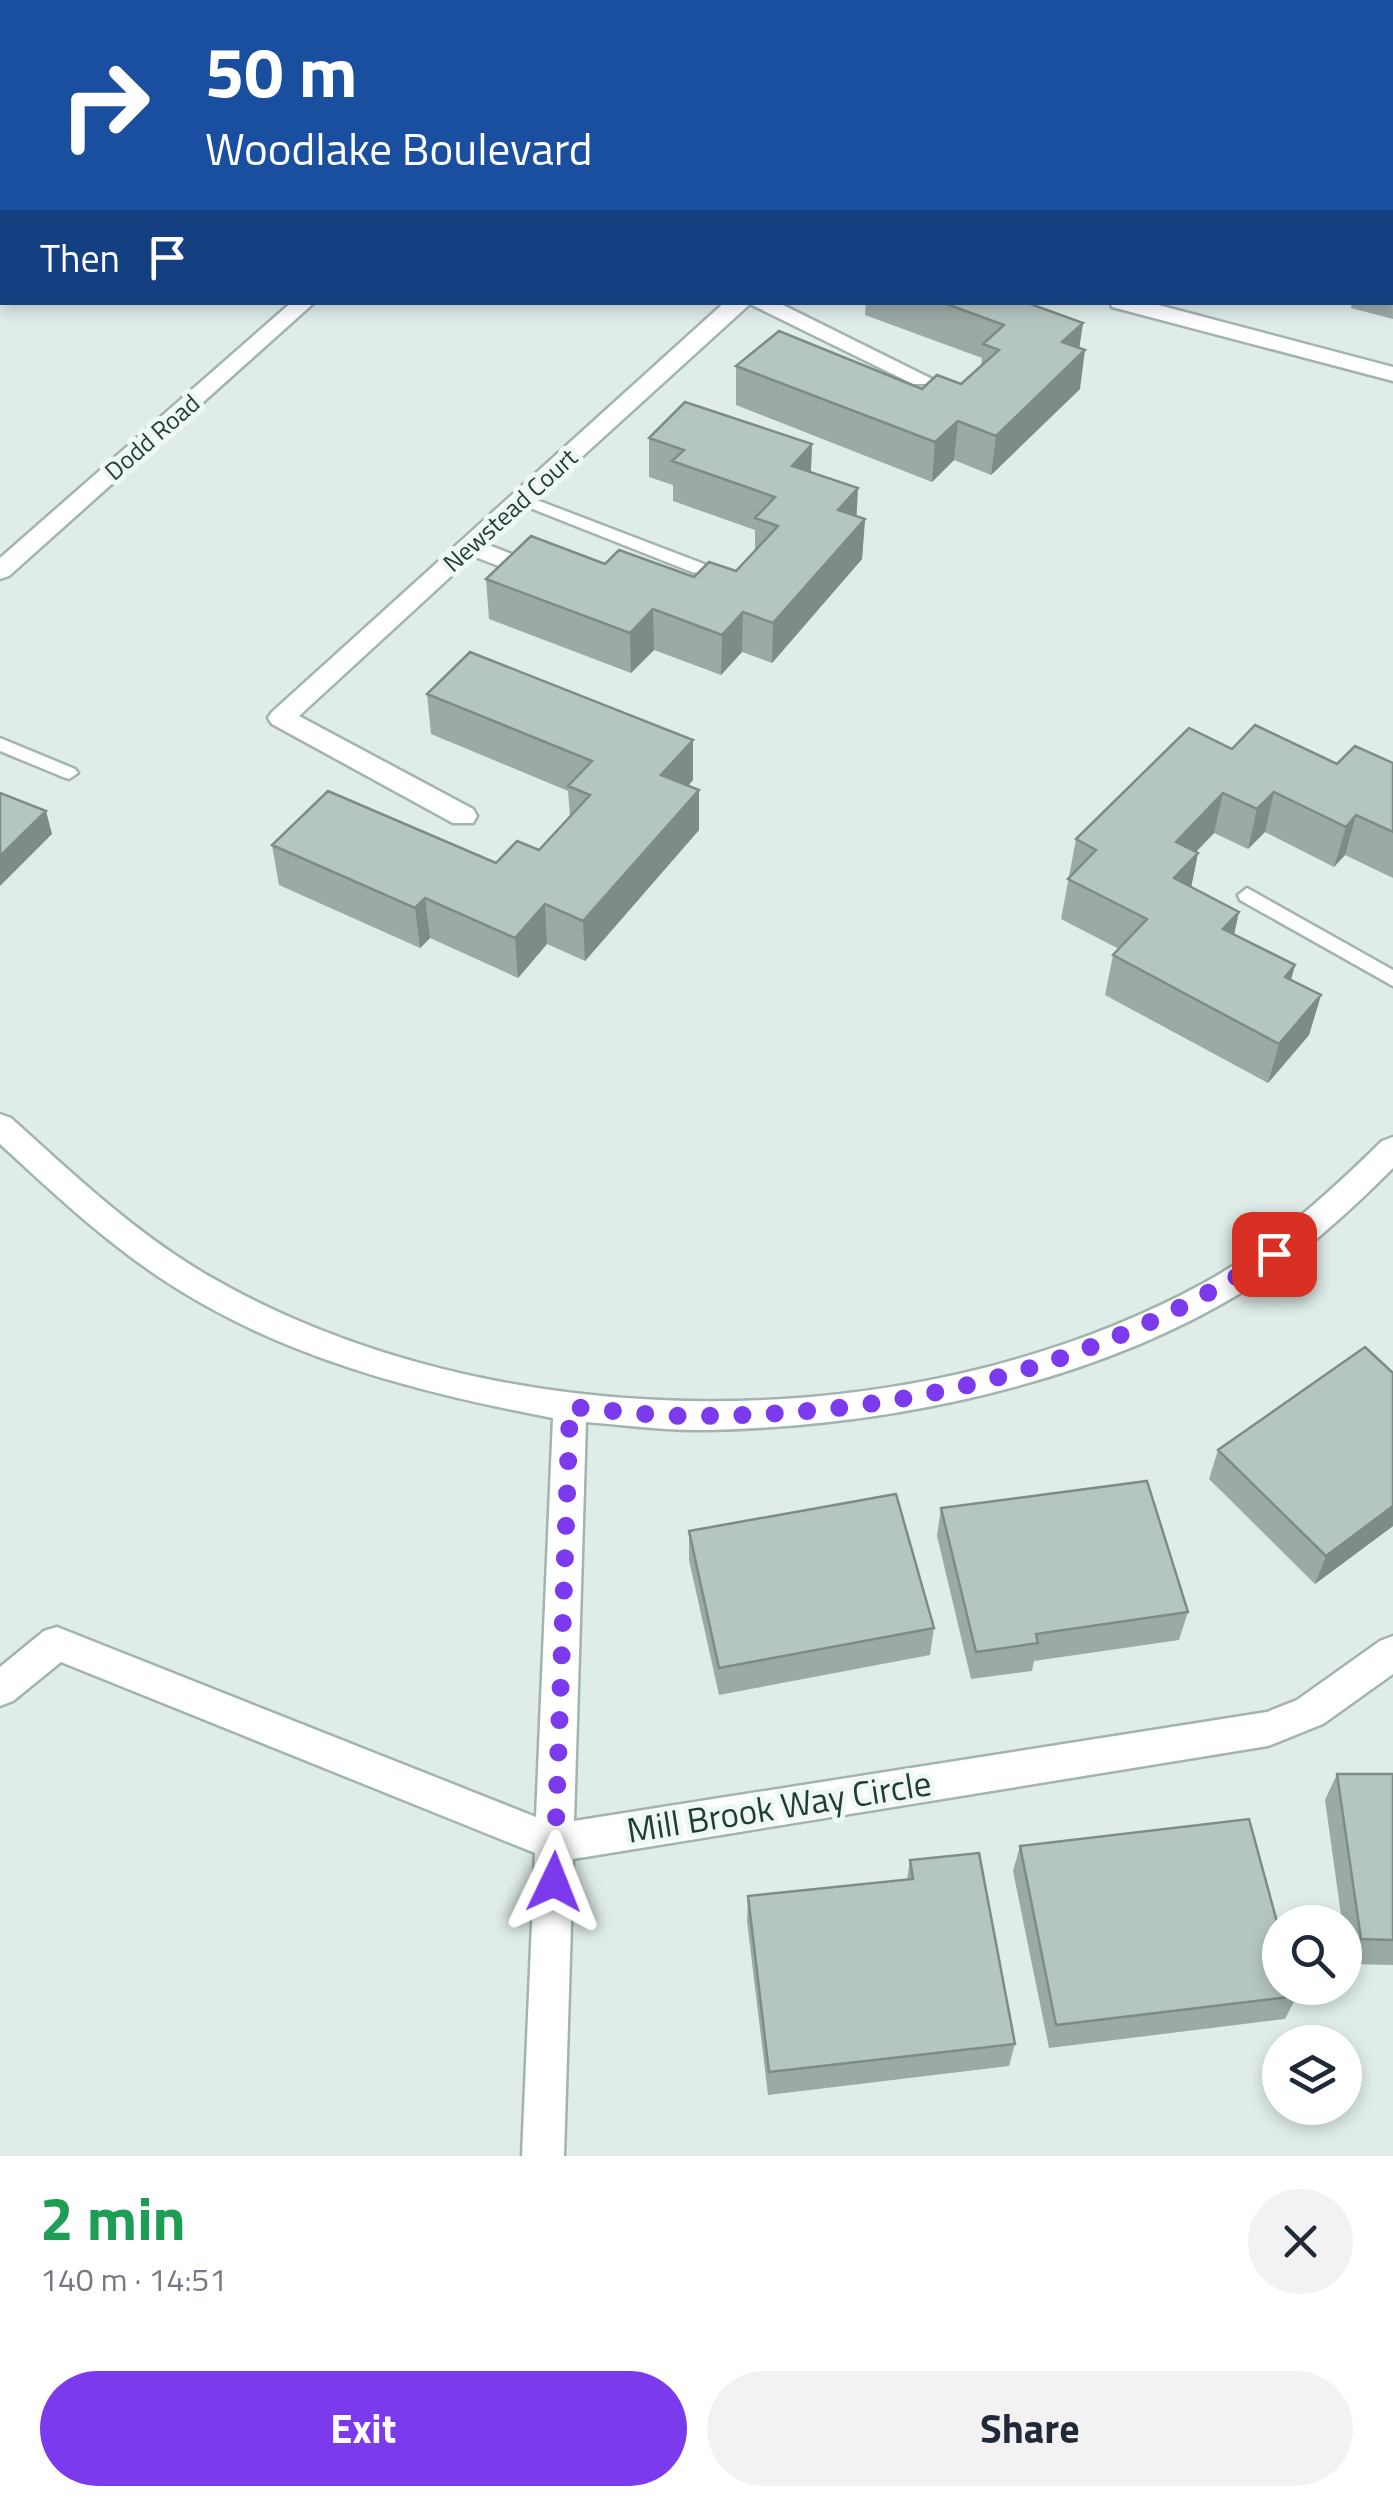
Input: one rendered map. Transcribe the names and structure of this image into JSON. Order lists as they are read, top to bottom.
{
  "streets": {
    "street": ["Dodd Road", "Newstead Court", "Mill Brook Way Circle"]
  },
  "page": {
    "turn": ["50 m", "Woodlake Boulevard"],
    "then": "Then",
    "heading": ["2 min", "140 m · 14:51"],
    "buttons": ["Exit", "Share"]
  }
}
